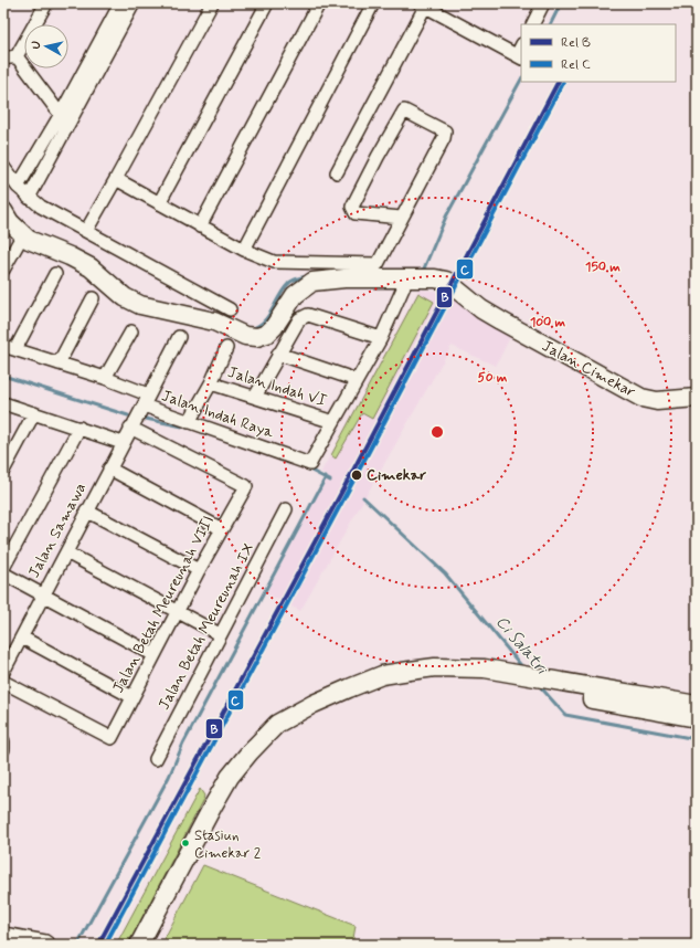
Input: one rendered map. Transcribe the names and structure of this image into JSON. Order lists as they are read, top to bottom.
{
  "streets": {
    "street": [
      "Jalan Cimekar",
      "Jalan Indah VI",
      "Jalan Indah Raya",
      "Jalan Samawa",
      "Jalan Betah Meureunah VIII",
      "Jalan Betah Meureunah IX"
    ]
  },
  "crossings": [
    ["Jalan Indah VI", "Jalan Indah Raya"],
    ["Jalan Indah Raya", "Jalan Samawa"],
    ["Jalan Samawa", "Jalan Betah Meureunah VIII"]
  ],
  "water": ["Ci Salatri"],
  "places": ["Cimekar", "Stasiun Cimekar 2"],
  "lines": ["rail line B", "rail line C"],
  "legend": ["Rel B", "Rel C"],
  "north": "left",
  "rings": ["150 m", "100 m", "50 m"]
}
